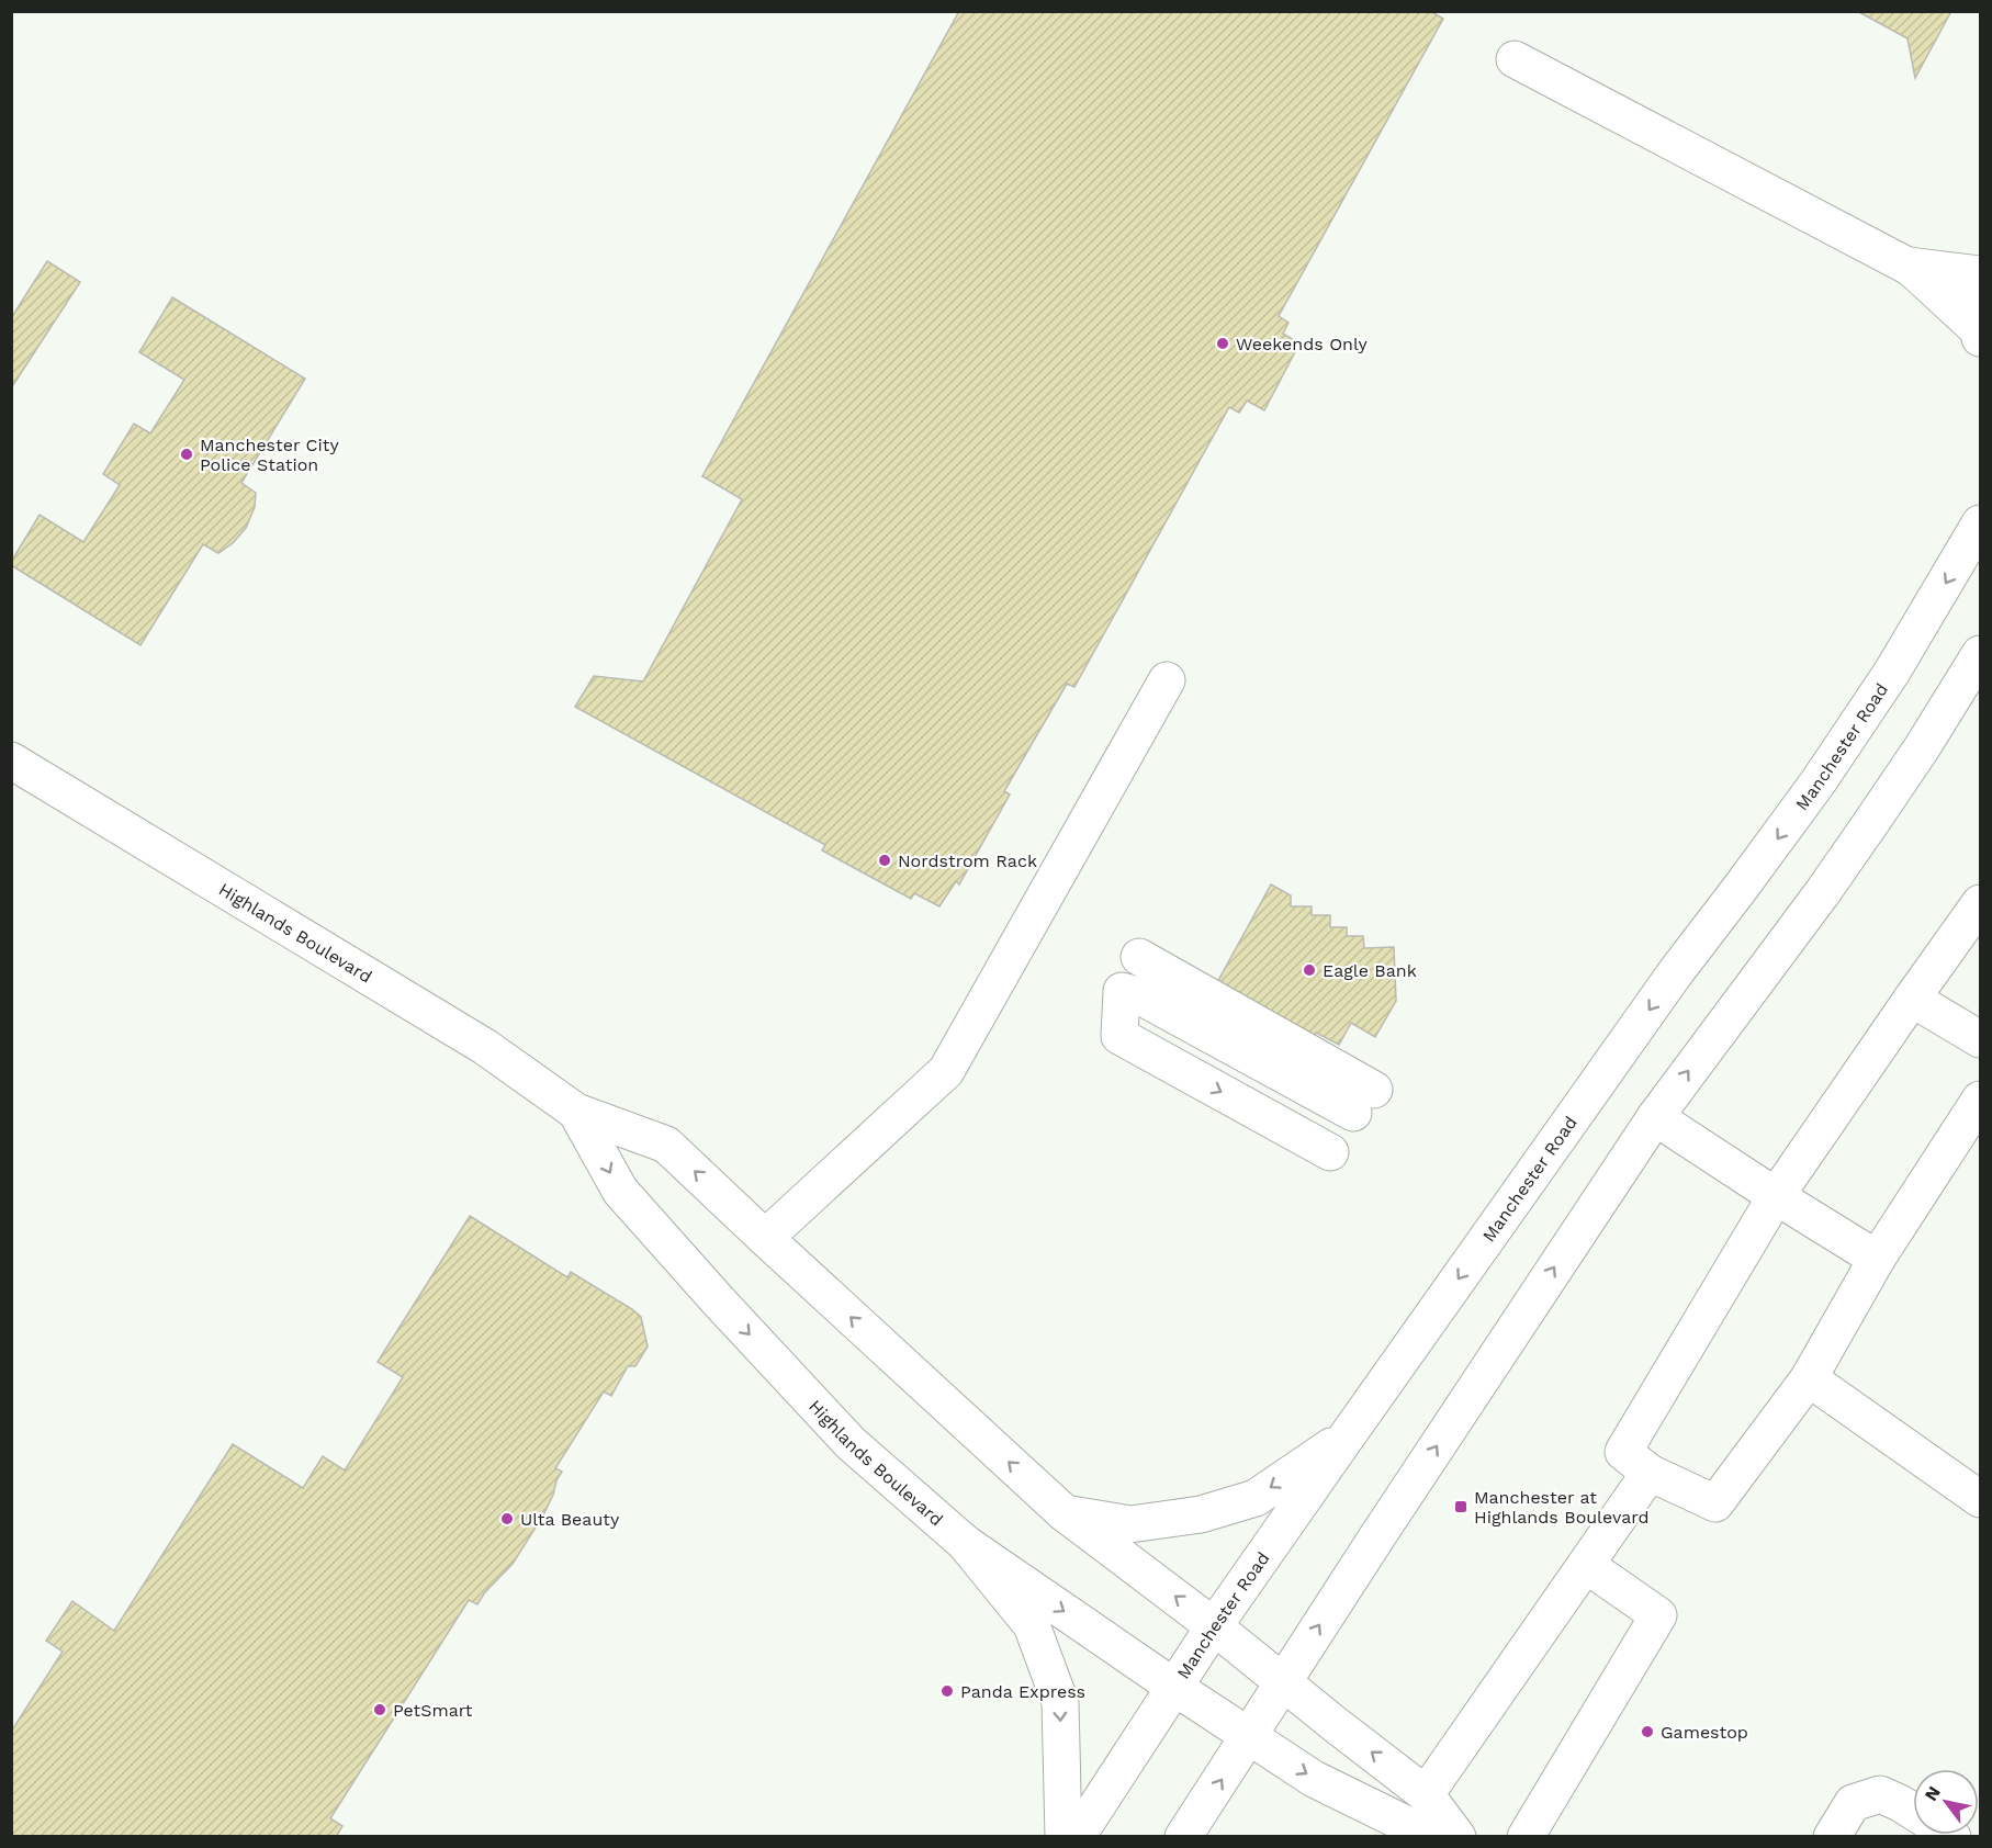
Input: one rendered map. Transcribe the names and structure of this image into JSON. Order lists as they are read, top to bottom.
{
  "streets": {
    "main road": ["Manchester Road", "Highlands Boulevard"]
  },
  "crossings": [
    ["Manchester Road", "Highlands Boulevard"]
  ],
  "places": {
    "other": [
      "Weekends Only",
      "Manchester City Police Station",
      "Nordstrom Rack",
      "Eagle Bank",
      "Ulta Beauty",
      "Panda Express",
      "PetSmart",
      "Gamestop"
    ],
    "transit": ["Manchester at Highlands Boulevard"]
  },
  "north": "top left"
}
